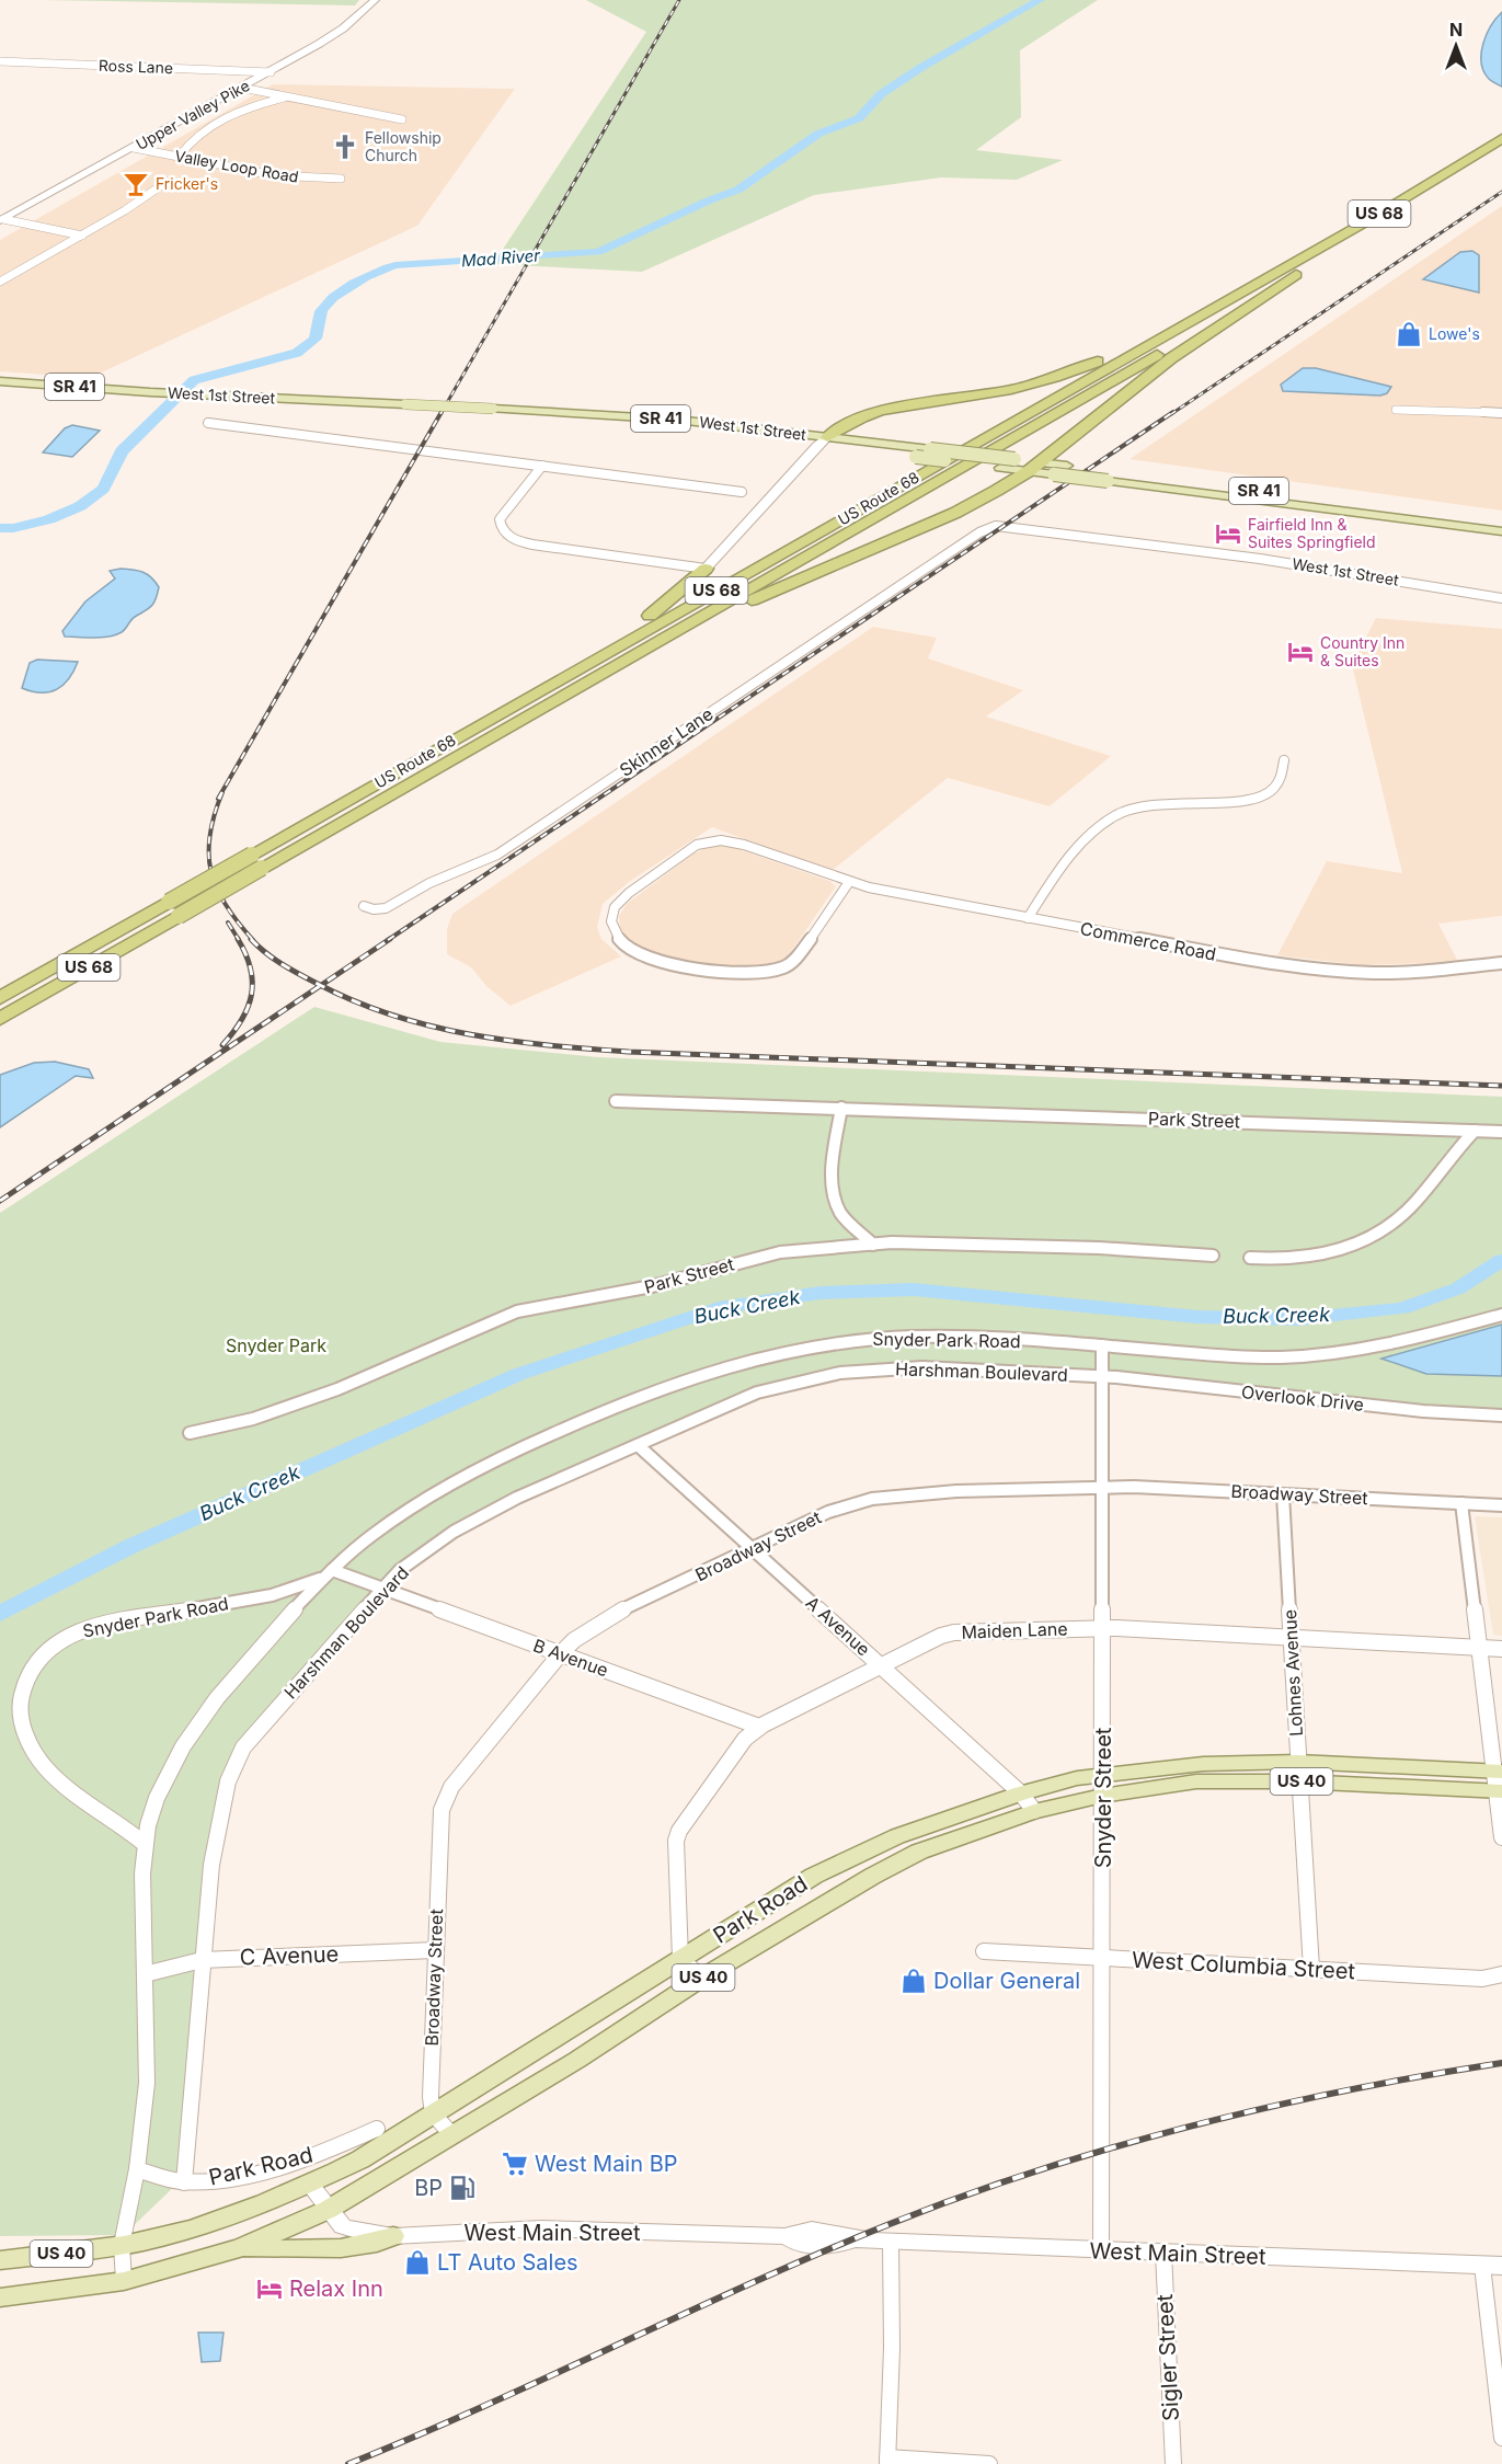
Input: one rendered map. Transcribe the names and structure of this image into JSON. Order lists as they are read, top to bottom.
{
  "streets": {
    "highway": ["US 68", "US Route 68"],
    "main road": [
      "SR 41",
      "West 1st Street",
      "US 40",
      "Park Road"
    ],
    "street": [
      "Ross Lane",
      "Upper Valley Pike",
      "Valley Loop Road",
      "Skinner Lane",
      "Commerce Road",
      "Park Street",
      "Snyder Park Road",
      "Harshman Boulevard",
      "Overlook Drive",
      "Broadway Street",
      "A Avenue",
      "Maiden Lane",
      "B Avenue",
      "Lohnes Avenue",
      "Snyder Street",
      "C Avenue",
      "West Columbia Street",
      "West Main Street",
      "Sigler Street"
    ]
  },
  "crossings": [
    ["Ross Lane", "Upper Valley Pike"],
    ["Upper Valley Pike", "Valley Loop Road"],
    ["US 68", "US Route 68"],
    ["West 1st Street", "Skinner Lane"],
    ["Snyder Park Road", "B Avenue"],
    ["Snyder Park Road", "Snyder Street"],
    ["Snyder Park Road", "Park Road"],
    ["Snyder Park Road", "C Avenue"],
    ["Harshman Boulevard", "Overlook Drive"],
    ["Harshman Boulevard", "A Avenue"],
    ["Harshman Boulevard", "B Avenue"],
    ["Harshman Boulevard", "Snyder Street"],
    ["Harshman Boulevard", "Park Road"],
    ["Harshman Boulevard", "C Avenue"],
    ["Overlook Drive", "Snyder Street"],
    ["Broadway Street", "A Avenue"],
    ["Broadway Street", "B Avenue"],
    ["Broadway Street", "Lohnes Avenue"],
    ["Broadway Street", "Snyder Street"],
    ["Broadway Street", "Park Road"],
    ["Broadway Street", "C Avenue"],
    ["A Avenue", "Maiden Lane"],
    ["A Avenue", "Park Road"],
    ["Maiden Lane", "B Avenue"],
    ["Maiden Lane", "Lohnes Avenue"],
    ["Maiden Lane", "Snyder Street"],
    ["Maiden Lane", "Park Road"],
    ["Lohnes Avenue", "US 40"],
    ["Lohnes Avenue", "West Columbia Street"],
    ["US 40", "Snyder Street"],
    ["US 40", "Park Road"],
    ["US 40", "West Main Street"],
    ["Snyder Street", "Park Road"],
    ["Snyder Street", "West Columbia Street"],
    ["Snyder Street", "West Main Street"],
    ["Park Road", "West Main Street"],
    ["West Main Street", "Sigler Street"]
  ],
  "water": ["Mad River", "Buck Creek"],
  "parks": ["Snyder Park"],
  "places": {
    "church": ["Fellowship Church"],
    "bar": ["Fricker's"],
    "shop": ["Lowe's", "Dollar General", "LT Auto Sales"],
    "hotel": ["Fairfield Inn & Suites Springfield", "Country Inn & Suites", "Relax Inn"],
    "supermarket": ["West Main BP"],
    "fuel station": ["BP"]
  },
  "north": "top"
}
